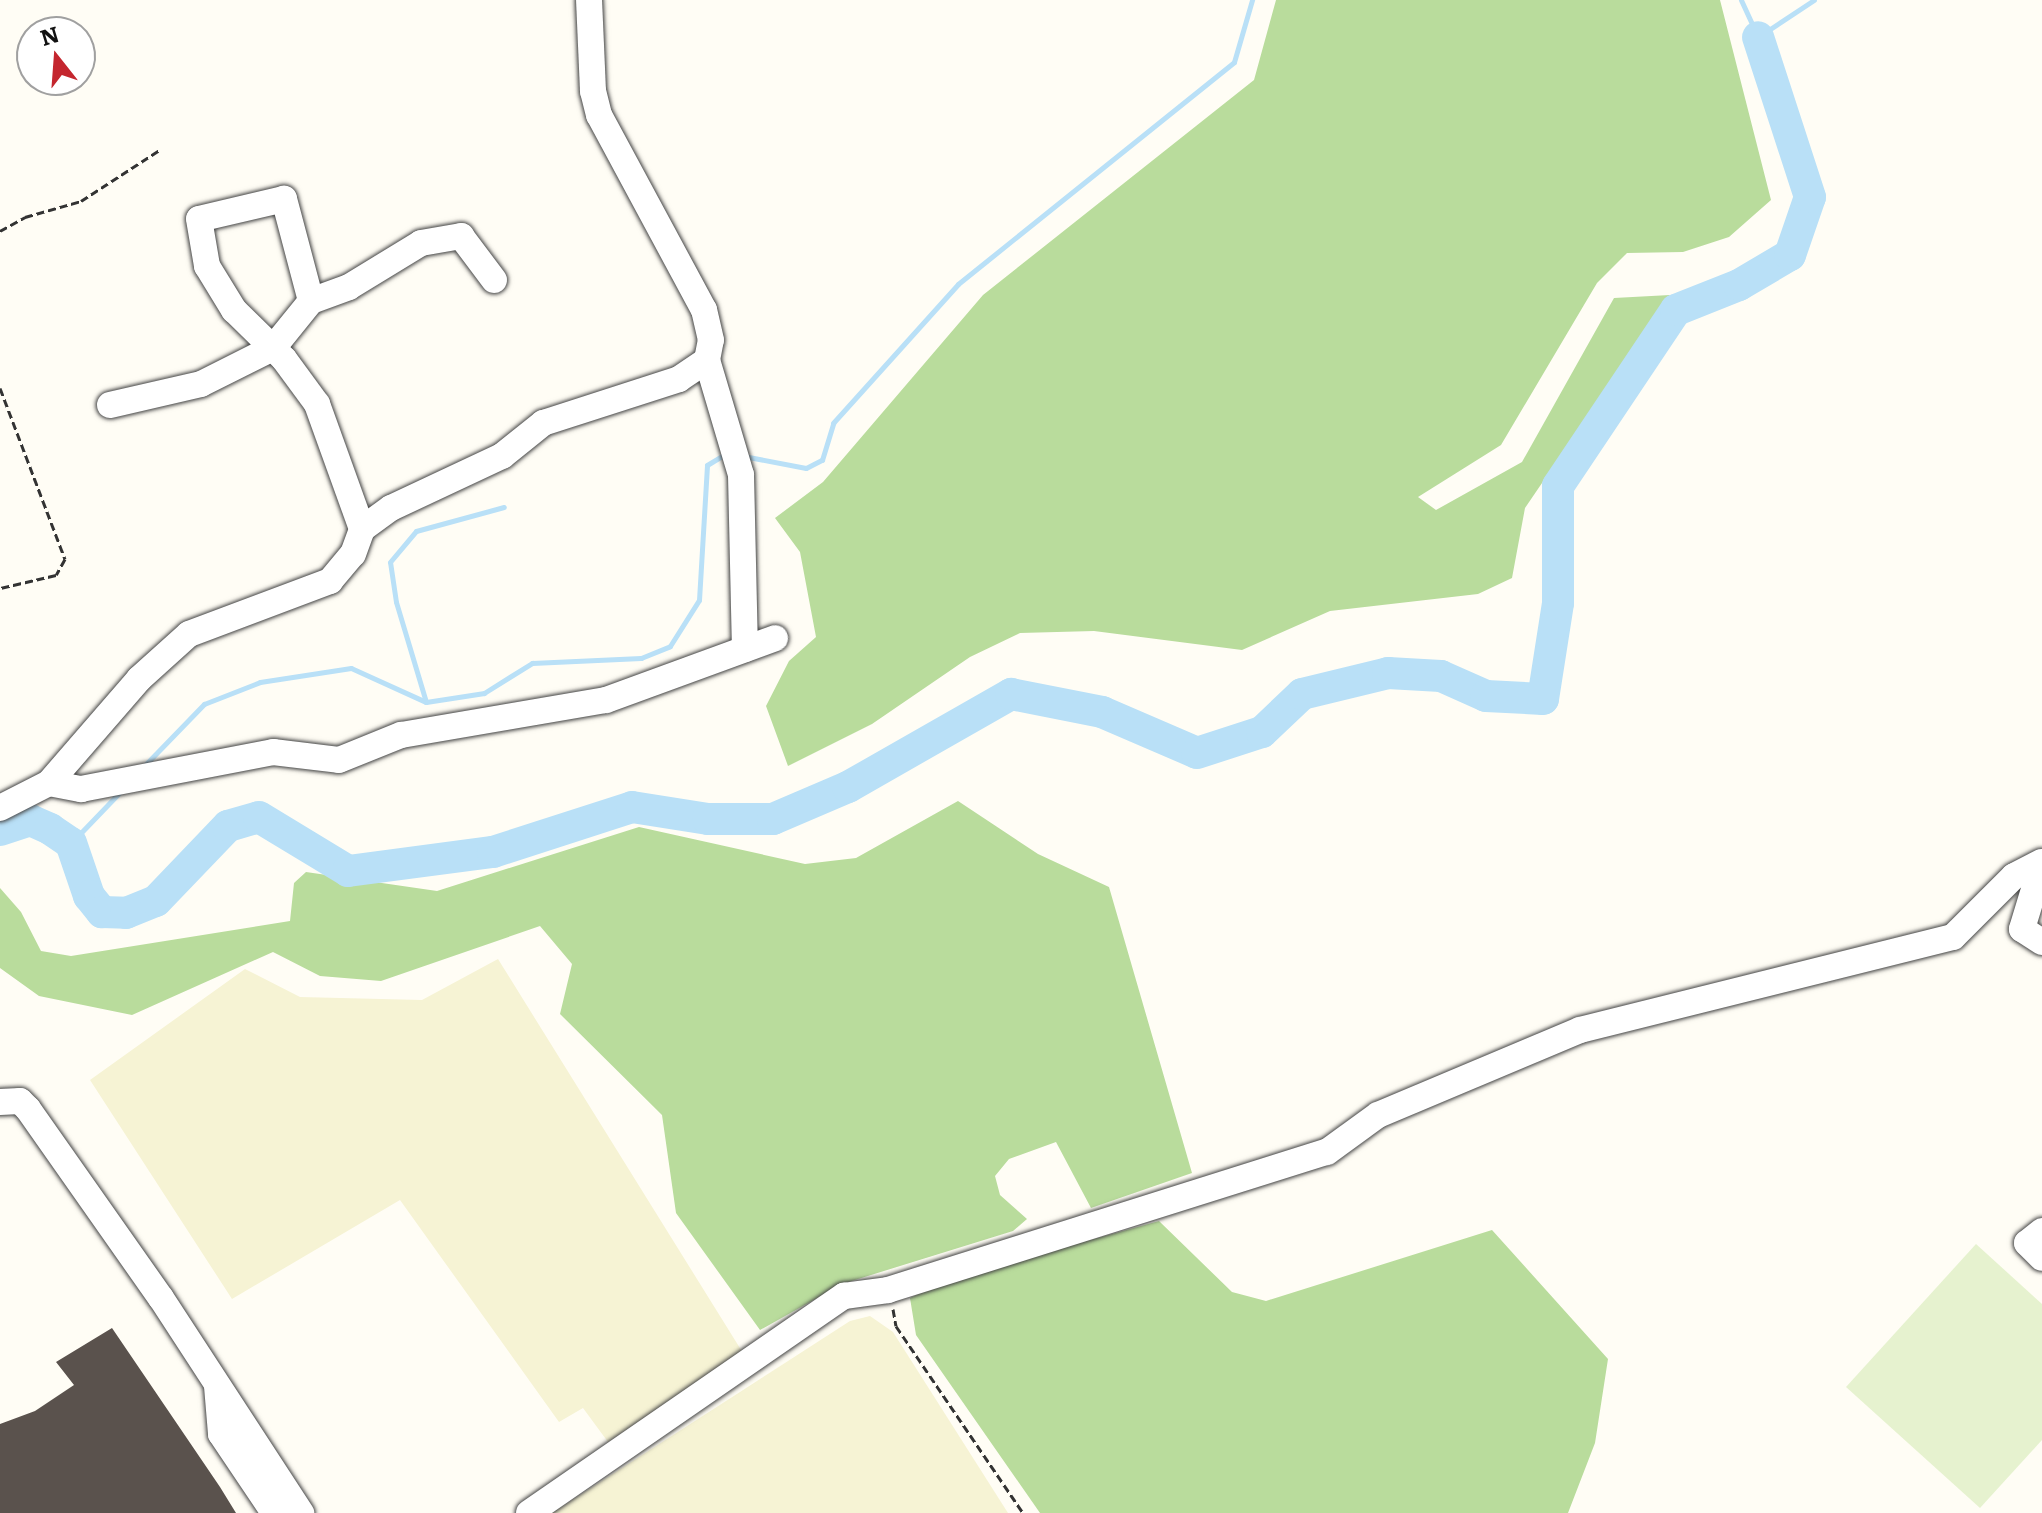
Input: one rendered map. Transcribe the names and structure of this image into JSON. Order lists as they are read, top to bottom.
{
  "north": "top"
}
